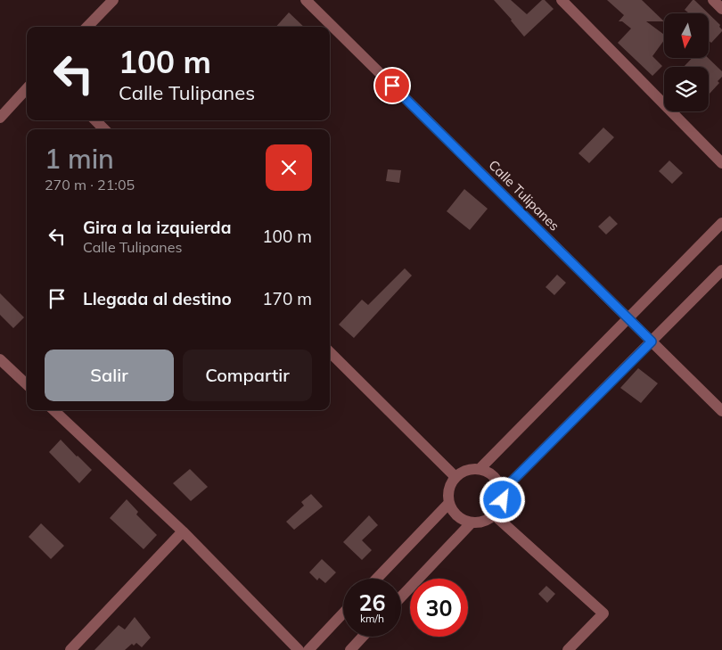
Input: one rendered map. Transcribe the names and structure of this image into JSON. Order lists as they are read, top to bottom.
{
  "streets": {
    "street": ["Calle Tulipanes"]
  },
  "north": "bottom",
  "page": {
    "turn": ["100 m", "Calle Tulipanes"],
    "heading": ["1 min", "270 m · 21:05"],
    "list": [
      {
        "name": "Gira a la izquierda",
        "note": "Calle Tulipanes",
        "value": "100 m"
      },
      {
        "name": "Llegada al destino",
        "value": "170 m"
      }
    ],
    "buttons": ["Salir", "Compartir"],
    "speed": "26 km/h",
    "limit": "30"
  }
}
